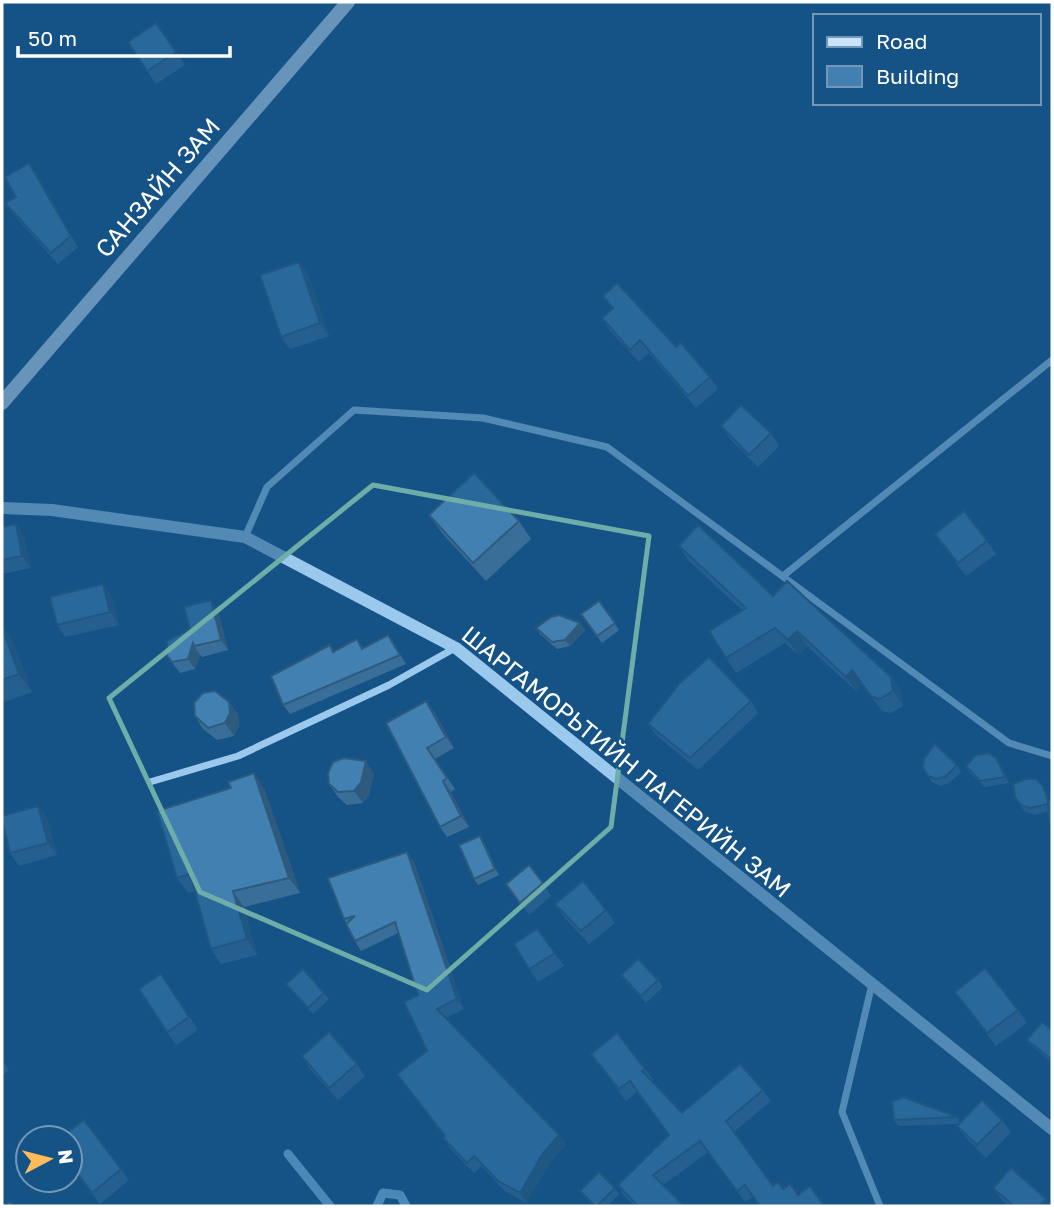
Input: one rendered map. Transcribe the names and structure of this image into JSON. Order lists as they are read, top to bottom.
{
  "streets": {
    "main road": ["САНЗАЙН ЗАМ"],
    "street": ["ШАРГАМОРЬТИЙН ЛАГЕРИЙН ЗАМ"]
  },
  "legend": ["Road", "Building"],
  "scale_bar": "50 m",
  "north": "right"
}
